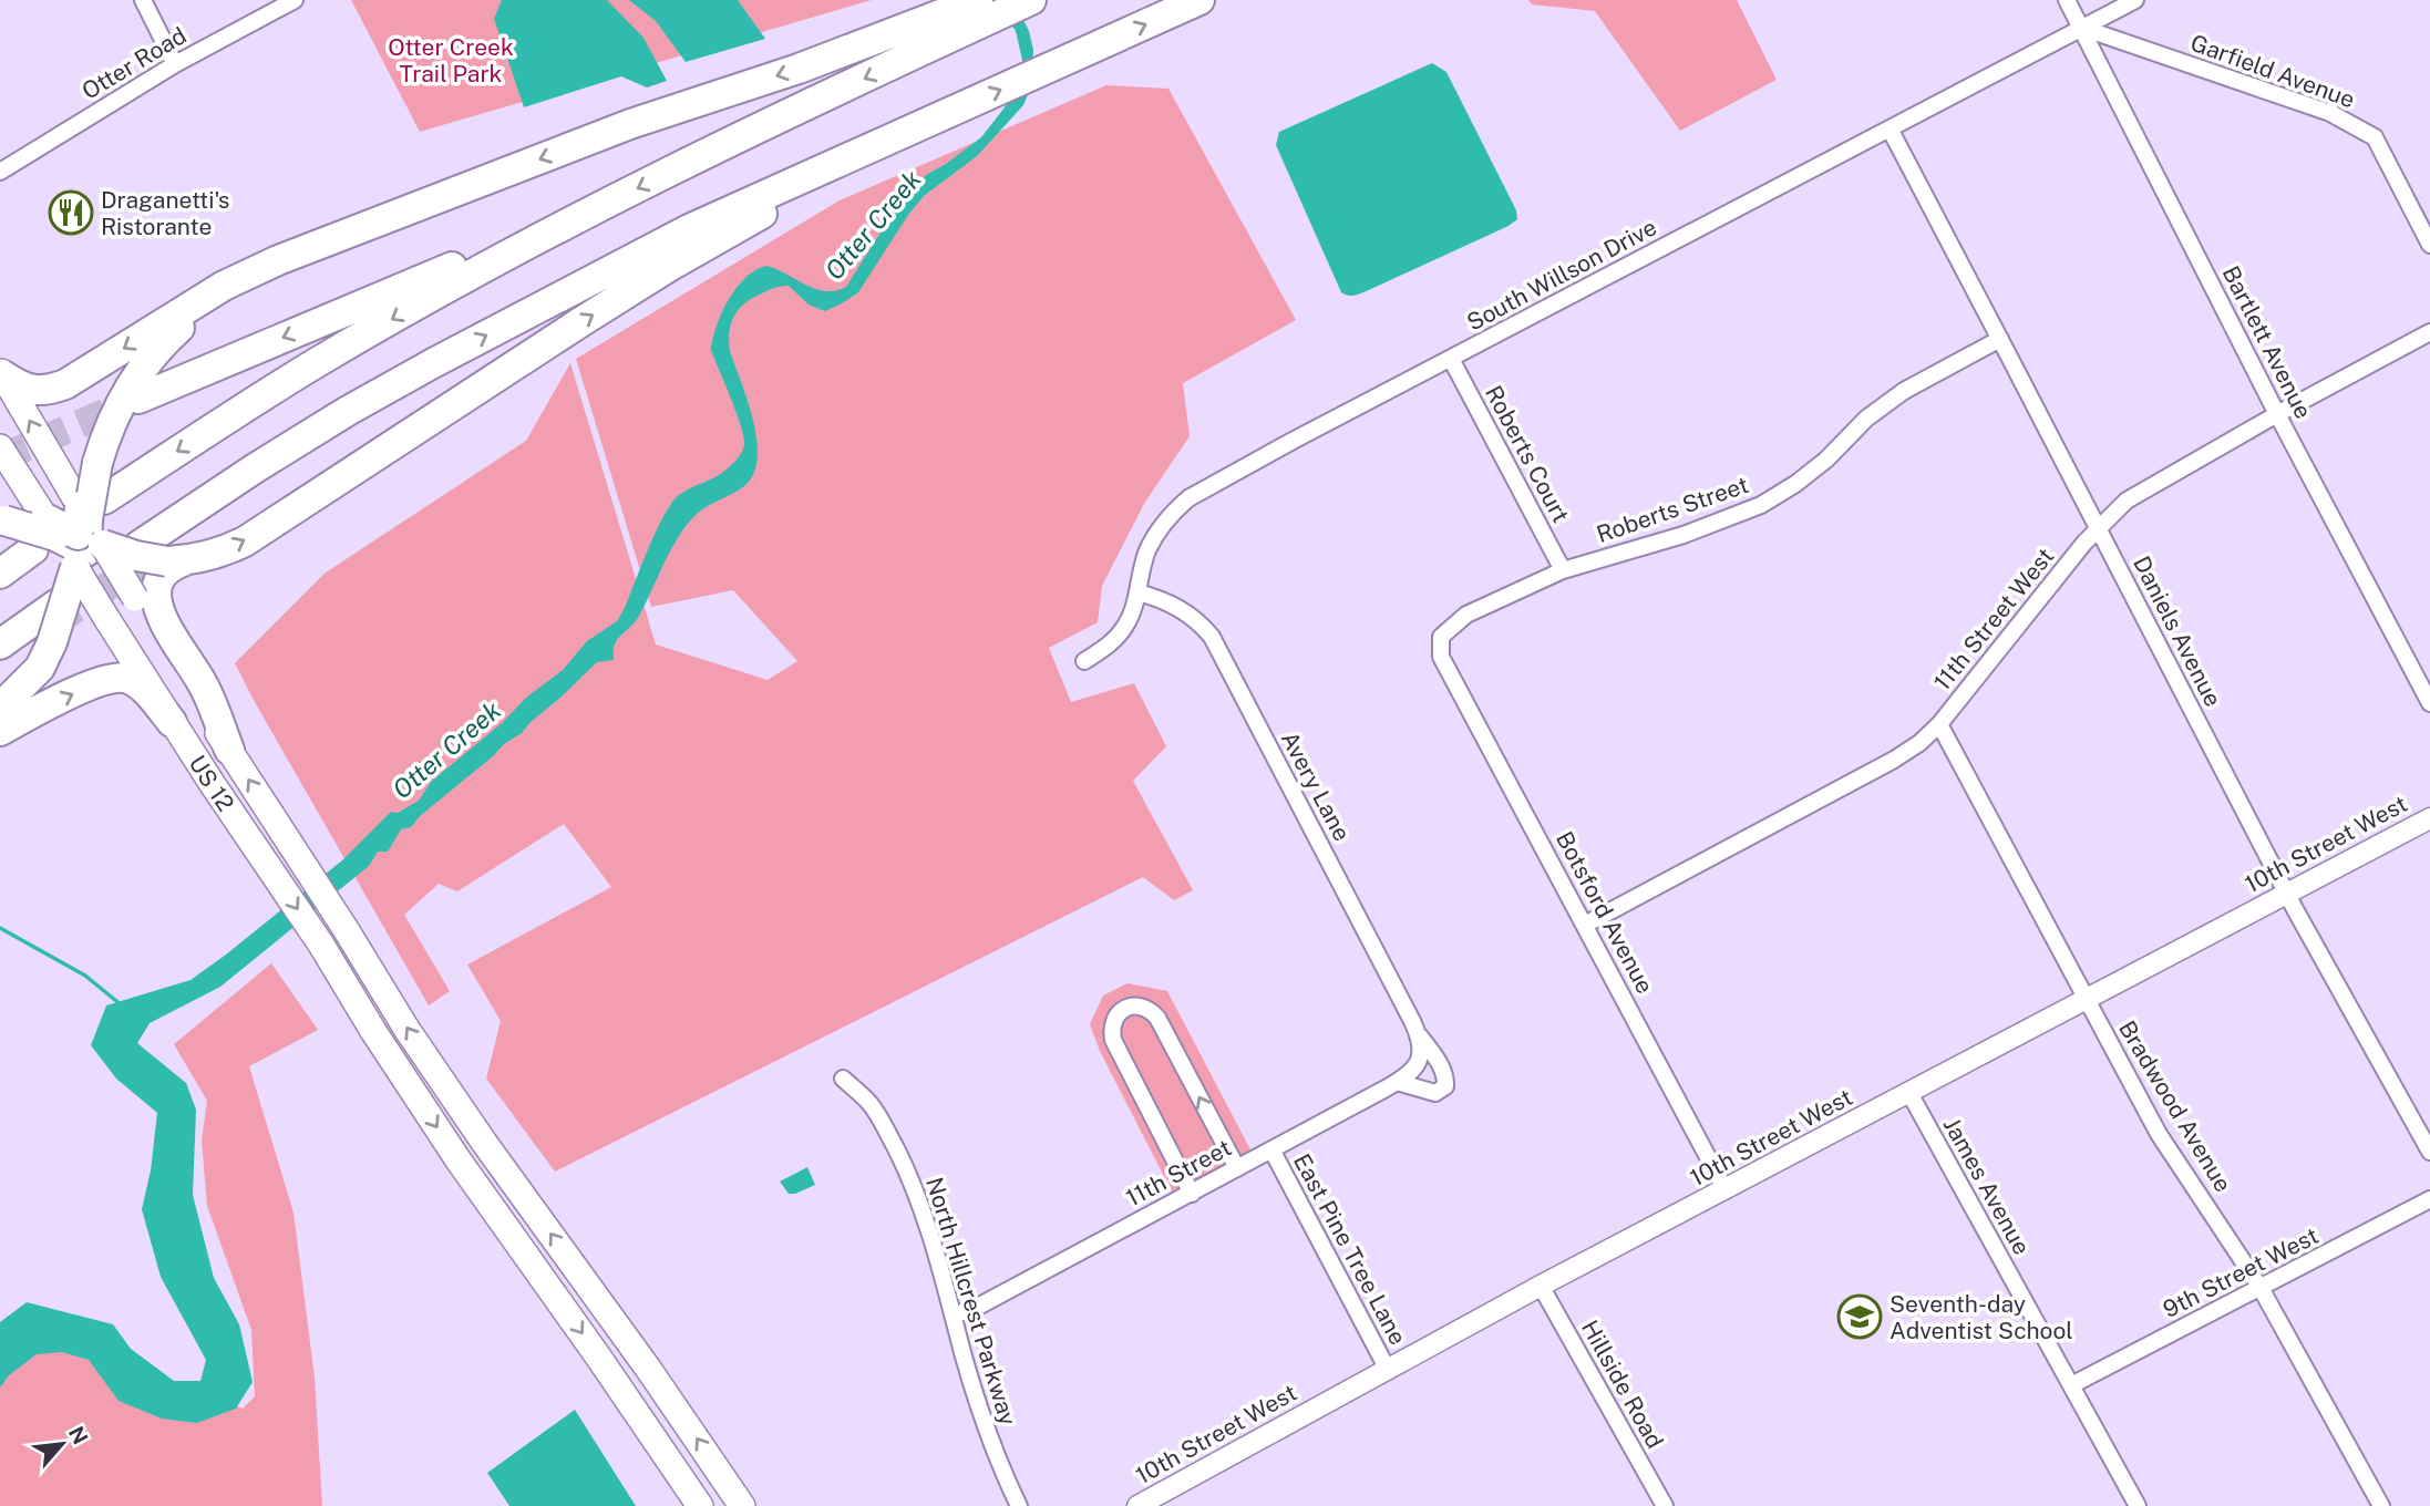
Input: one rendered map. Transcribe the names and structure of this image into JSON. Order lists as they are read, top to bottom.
{
  "streets": {
    "main road": ["US 12"],
    "street": [
      "Otter Road",
      "Garfield Avenue",
      "South Willson Drive",
      "Bartlett Avenue",
      "Roberts Court",
      "Roberts Street",
      "11th Street West",
      "Daniels Avenue",
      "Avery Lane",
      "10th Street West",
      "Botsford Avenue",
      "Bradwood Avenue",
      "11th Street",
      "James Avenue",
      "East Pine Tree Lane",
      "9th Street West",
      "North Hillcrest Parkway",
      "Hillside Road"
    ]
  },
  "crossings": [
    ["Garfield Avenue", "South Willson Drive"],
    ["Garfield Avenue", "Bartlett Avenue"],
    ["South Willson Drive", "Bartlett Avenue"],
    ["South Willson Drive", "Roberts Court"],
    ["South Willson Drive", "Daniels Avenue"],
    ["South Willson Drive", "Avery Lane"],
    ["Bartlett Avenue", "11th Street West"],
    ["Roberts Court", "Roberts Street"],
    ["Roberts Street", "Daniels Avenue"],
    ["Roberts Street", "Botsford Avenue"],
    ["11th Street West", "Daniels Avenue"],
    ["11th Street West", "Botsford Avenue"],
    ["11th Street West", "Bradwood Avenue"],
    ["Daniels Avenue", "10th Street West"],
    ["Avery Lane", "11th Street"],
    ["10th Street West", "Botsford Avenue"],
    ["10th Street West", "Bradwood Avenue"],
    ["10th Street West", "James Avenue"],
    ["10th Street West", "East Pine Tree Lane"],
    ["10th Street West", "Hillside Road"],
    ["Bradwood Avenue", "9th Street West"],
    ["11th Street", "East Pine Tree Lane"],
    ["11th Street", "North Hillcrest Parkway"],
    ["James Avenue", "9th Street West"]
  ],
  "water": ["Otter Creek"],
  "parks": ["Otter Creek Trail Park"],
  "places": {
    "restaurant": ["Draganetti's Ristorante"],
    "school or university": ["Seventh-day Adventist School"]
  },
  "north": "top right"
}
